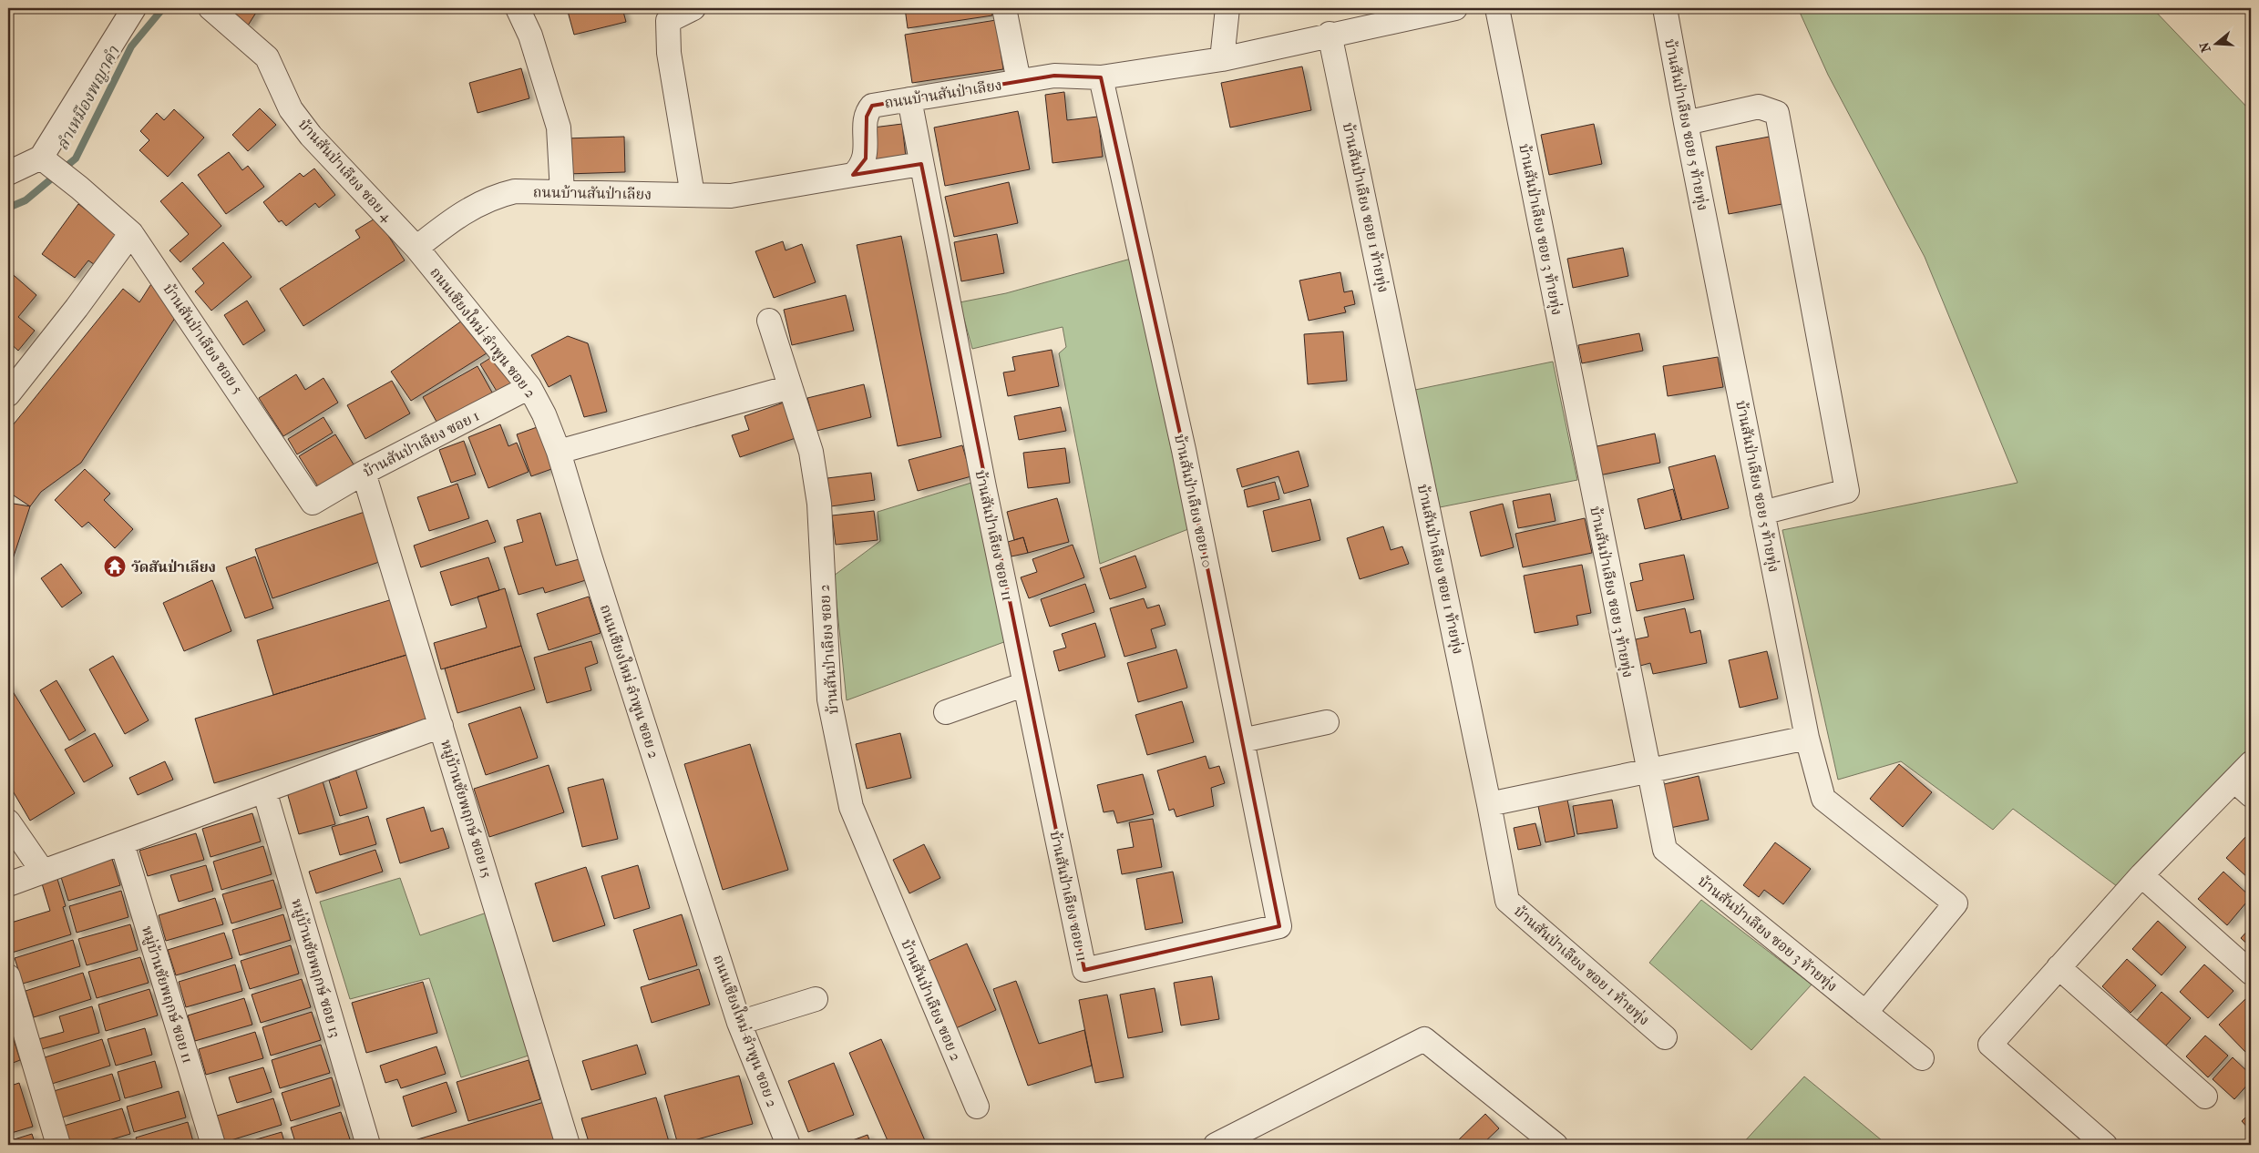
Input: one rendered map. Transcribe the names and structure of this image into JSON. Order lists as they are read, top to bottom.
{
  "streets": {
    "street": [
      "ถนนบ้านสันป่าเลียง",
      "บ้านสันป่าเลียง ซอย 5 ท้ายทุ่ง",
      "บ้านสันป่าเลียง ซอย 4",
      "บ้านสันป่าเลียง ซอย 1 ท้ายทุ่ง",
      "บ้านสันป่าเลียง ซอย 3 ท้ายทุ่ง",
      "ถนนเชียงใหม่-ลำพูน ซอย 2",
      "บ้านสันป่าเลียง ซอย 5",
      "บ้านสันป่าเลียง ซอย 1",
      "บ้านสันป่าเลียง ซอย 10",
      "บ้านสันป่าเลียง ซอย 11",
      "บ้านสันป่าเลียง ซอย 2",
      "หมู่บ้านชัยพฤกษ์ ซอย 15",
      "หมู่บ้านชัยพฤกษ์ ซอย 13",
      "หมู่บ้านชัยพฤกษ์ ซอย 11"
    ]
  },
  "crossings": [
    ["ถนนบ้านสันป่าเลียง", "บ้านสันป่าเลียง ซอย 4"],
    ["ถนนบ้านสันป่าเลียง", "บ้านสันป่าเลียง ซอย 1 ท้ายทุ่ง"],
    ["ถนนบ้านสันป่าเลียง", "ถนนเชียงใหม่-ลำพูน ซอย 2"],
    ["ถนนบ้านสันป่าเลียง", "บ้านสันป่าเลียง ซอย 10"],
    ["ถนนบ้านสันป่าเลียง", "บ้านสันป่าเลียง ซอย 11"],
    ["บ้านสันป่าเลียง ซอย 5 ท้ายทุ่ง", "บ้านสันป่าเลียง ซอย 3 ท้ายทุ่ง"],
    ["บ้านสันป่าเลียง ซอย 4", "ถนนเชียงใหม่-ลำพูน ซอย 2"],
    ["ถนนเชียงใหม่-ลำพูน ซอย 2", "บ้านสันป่าเลียง ซอย 1"],
    ["บ้านสันป่าเลียง ซอย 5", "บ้านสันป่าเลียง ซอย 1"],
    ["บ้านสันป่าเลียง ซอย 1", "หมู่บ้านชัยพฤกษ์ ซอย 15"],
    ["บ้านสันป่าเลียง ซอย 10", "บ้านสันป่าเลียง ซอย 11"]
  ],
  "water": ["ลำเหมืองพญาคำ"],
  "places": {
    "temple": ["วัดสันป่าเลียง"]
  },
  "north": "left"
}
